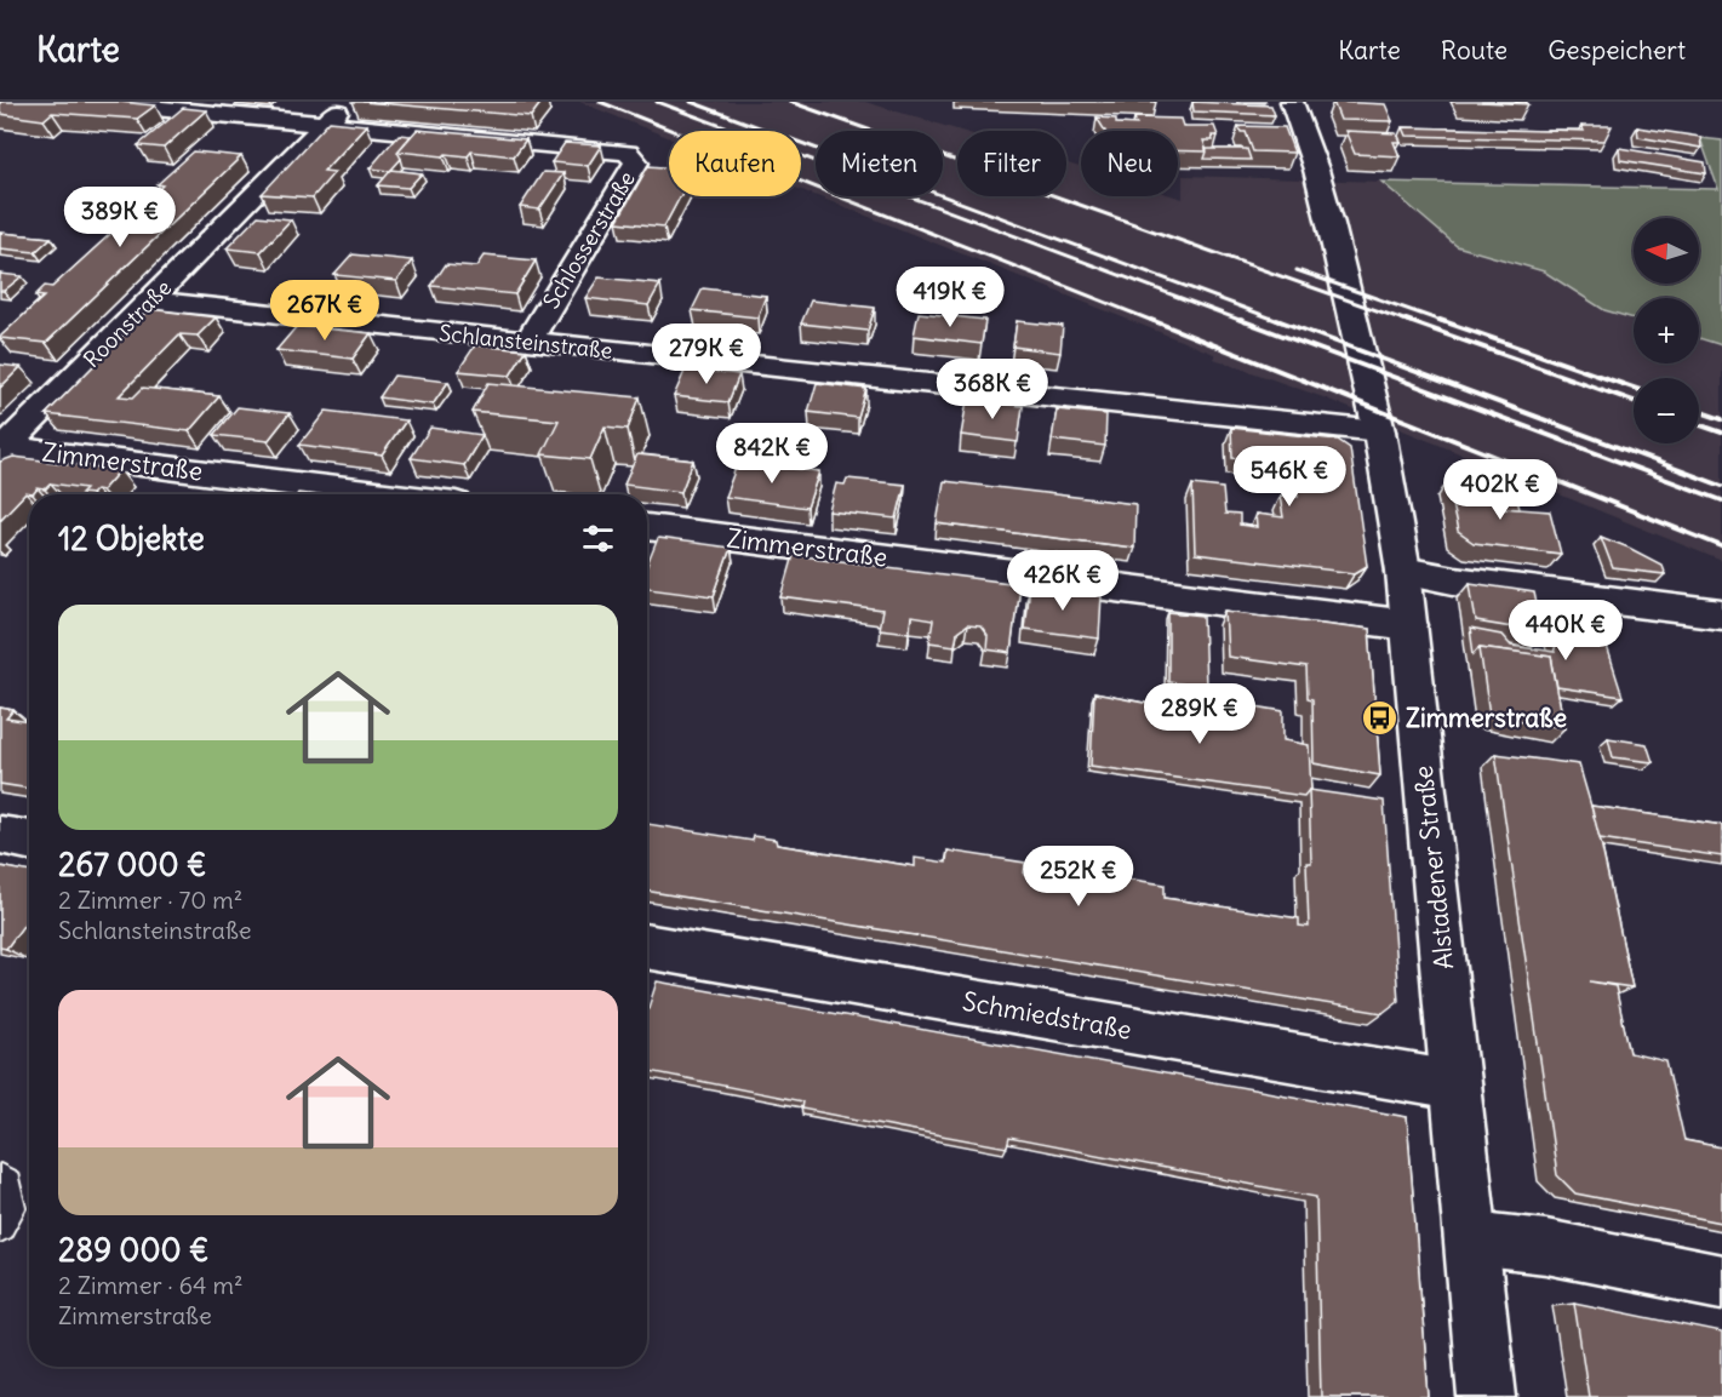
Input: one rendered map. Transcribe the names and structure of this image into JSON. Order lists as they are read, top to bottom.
{
  "streets": {
    "street": [
      "Schlosserstraße",
      "Roonstraße",
      "Schlansteinstraße",
      "Zimmerstraße",
      "Alstadener Straße",
      "Schmiedstraße"
    ]
  },
  "crossings": [
    ["Schlosserstraße", "Roonstraße"],
    ["Schlosserstraße", "Schlansteinstraße"],
    ["Roonstraße", "Schlansteinstraße"],
    ["Roonstraße", "Zimmerstraße"],
    ["Schlansteinstraße", "Alstadener Straße"],
    ["Zimmerstraße", "Alstadener Straße"],
    ["Alstadener Straße", "Schmiedstraße"]
  ],
  "places": {
    "bus stop": ["Zimmerstraße"]
  },
  "north": "left",
  "page": {
    "header": "Karte",
    "nav": ["Karte", "Route", "Gespeichert"],
    "chip": [
      "Kaufen",
      "Mieten",
      "Filter",
      "Neu"
    ],
    "price": [
      "389K €",
      "419K €",
      "267K €",
      "279K €",
      "368K €",
      "842K €",
      "546K €",
      "402K €",
      "426K €",
      "440K €",
      "289K €",
      "252K €"
    ],
    "map_buttons": ["+", "−"],
    "heading": "12 Objekte",
    "list": [
      {
        "name": "267 000 €",
        "note": "2 Zimmer · 70 m² · Schlansteinstraße"
      },
      {
        "name": "289 000 €",
        "note": "2 Zimmer · 64 m² · Zimmerstraße"
      }
    ]
  }
}
